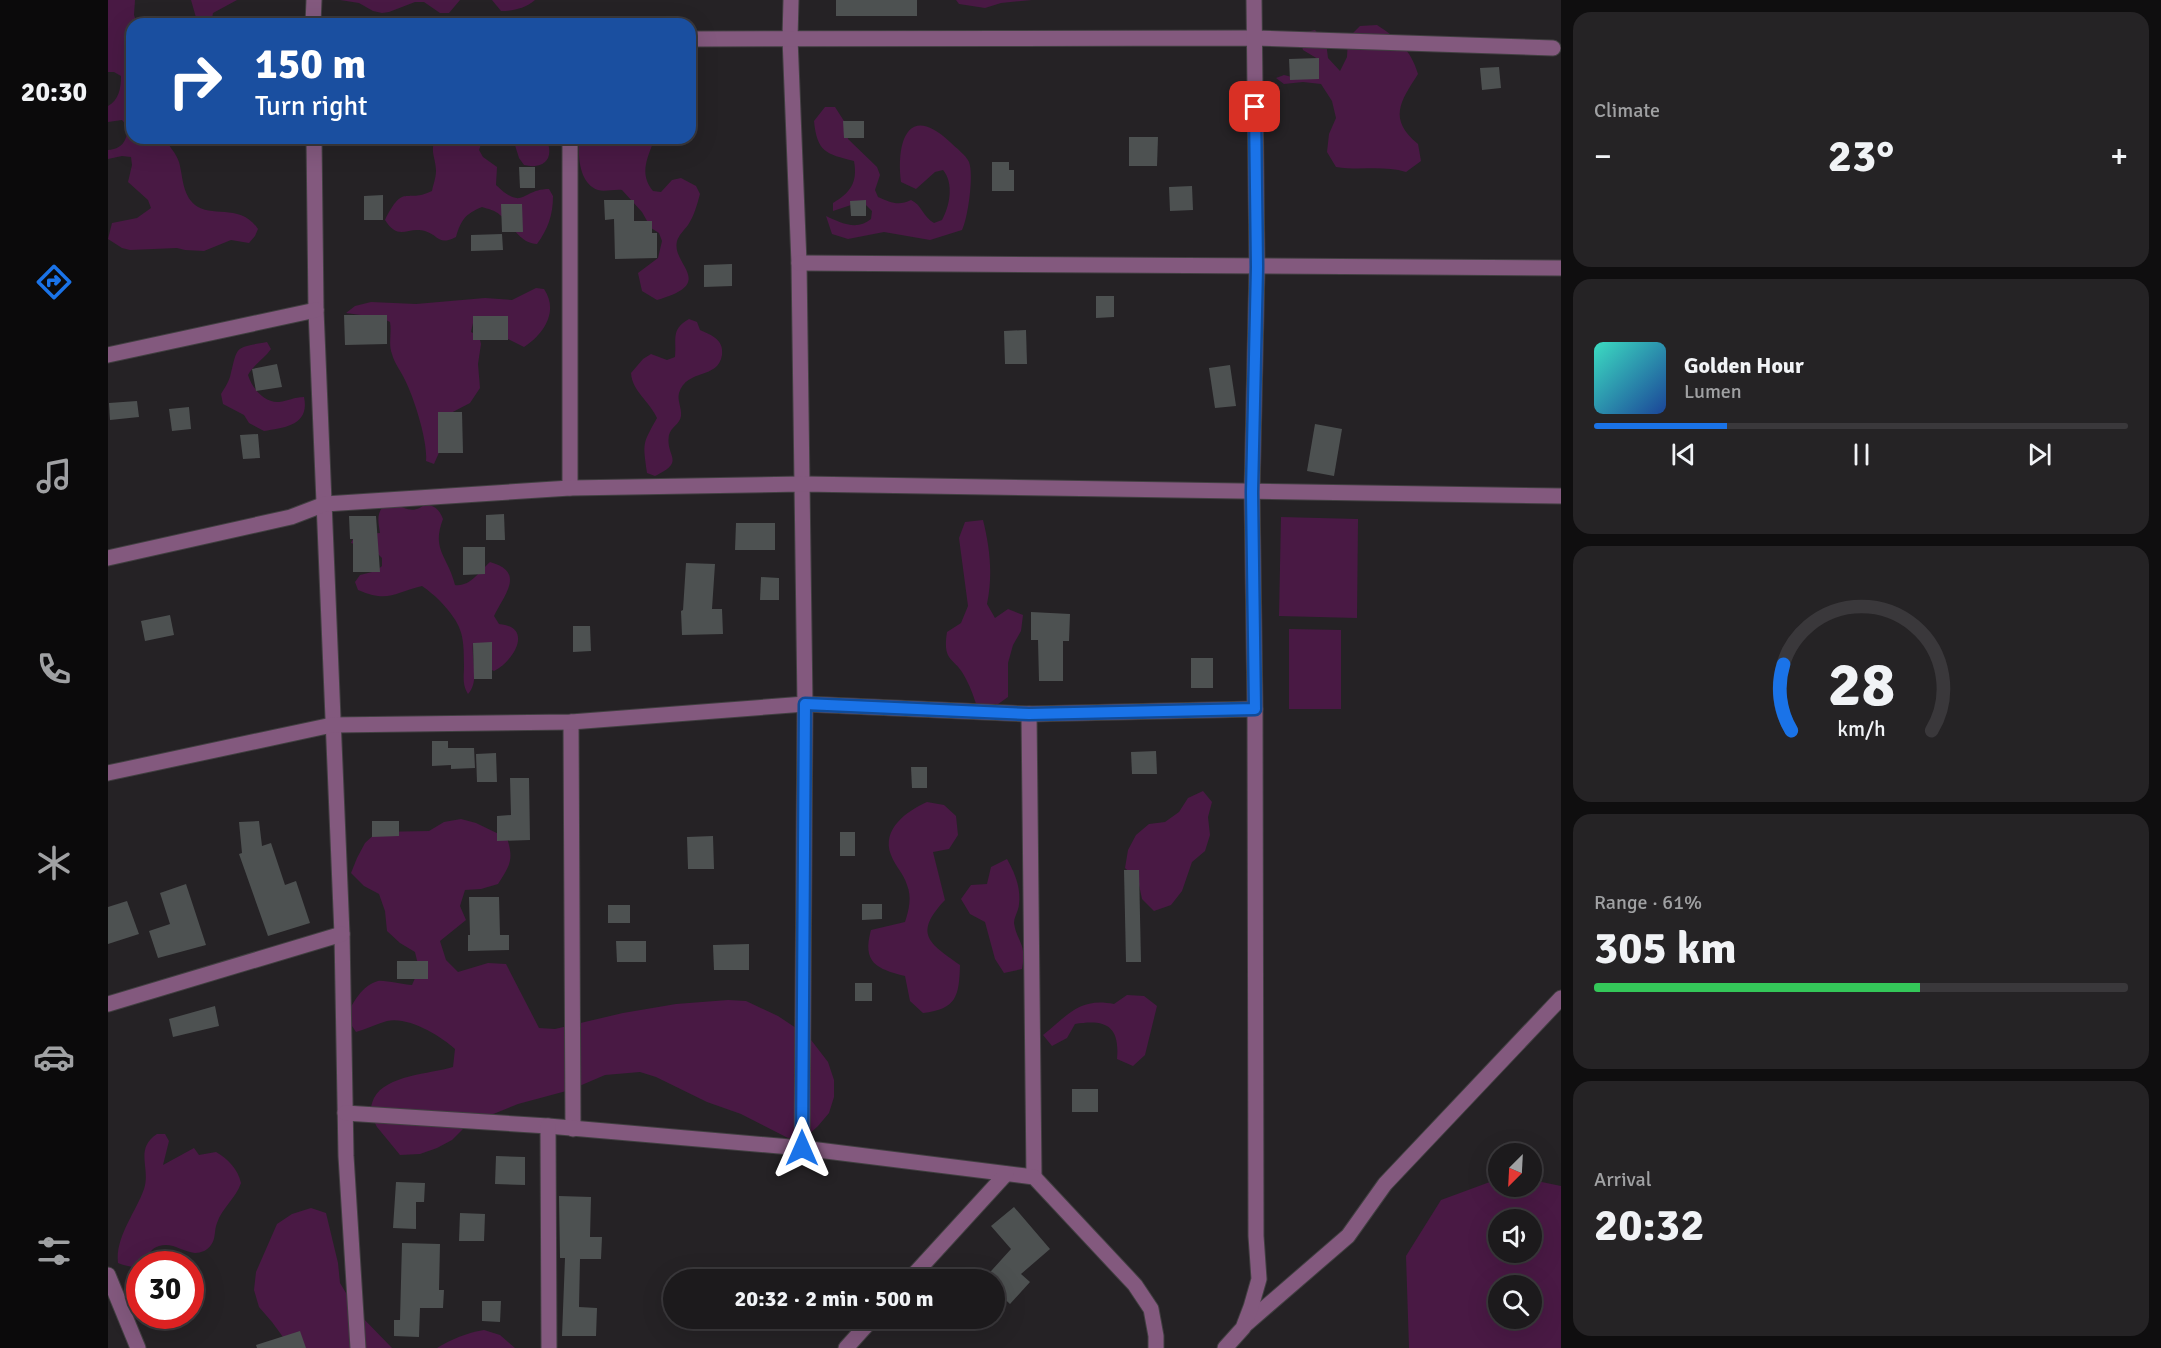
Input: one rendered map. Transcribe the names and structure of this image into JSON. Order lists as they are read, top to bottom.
{
  "north": "bottom left",
  "page": {
    "tabs": "20:30",
    "tile": [
      "Climate",
      ["Range · 61%", "305 km"],
      ["Arrival", "20:32"]
    ],
    "turn": ["150 m", "Turn right"],
    "heat": ["−", "23°", "+"],
    "song": ["Golden Hour", "Lumen"],
    "limit": "30",
    "trip": "20:32 · 2 min · 500 m",
    "gauge": ["28", "km/h"]
  }
}
